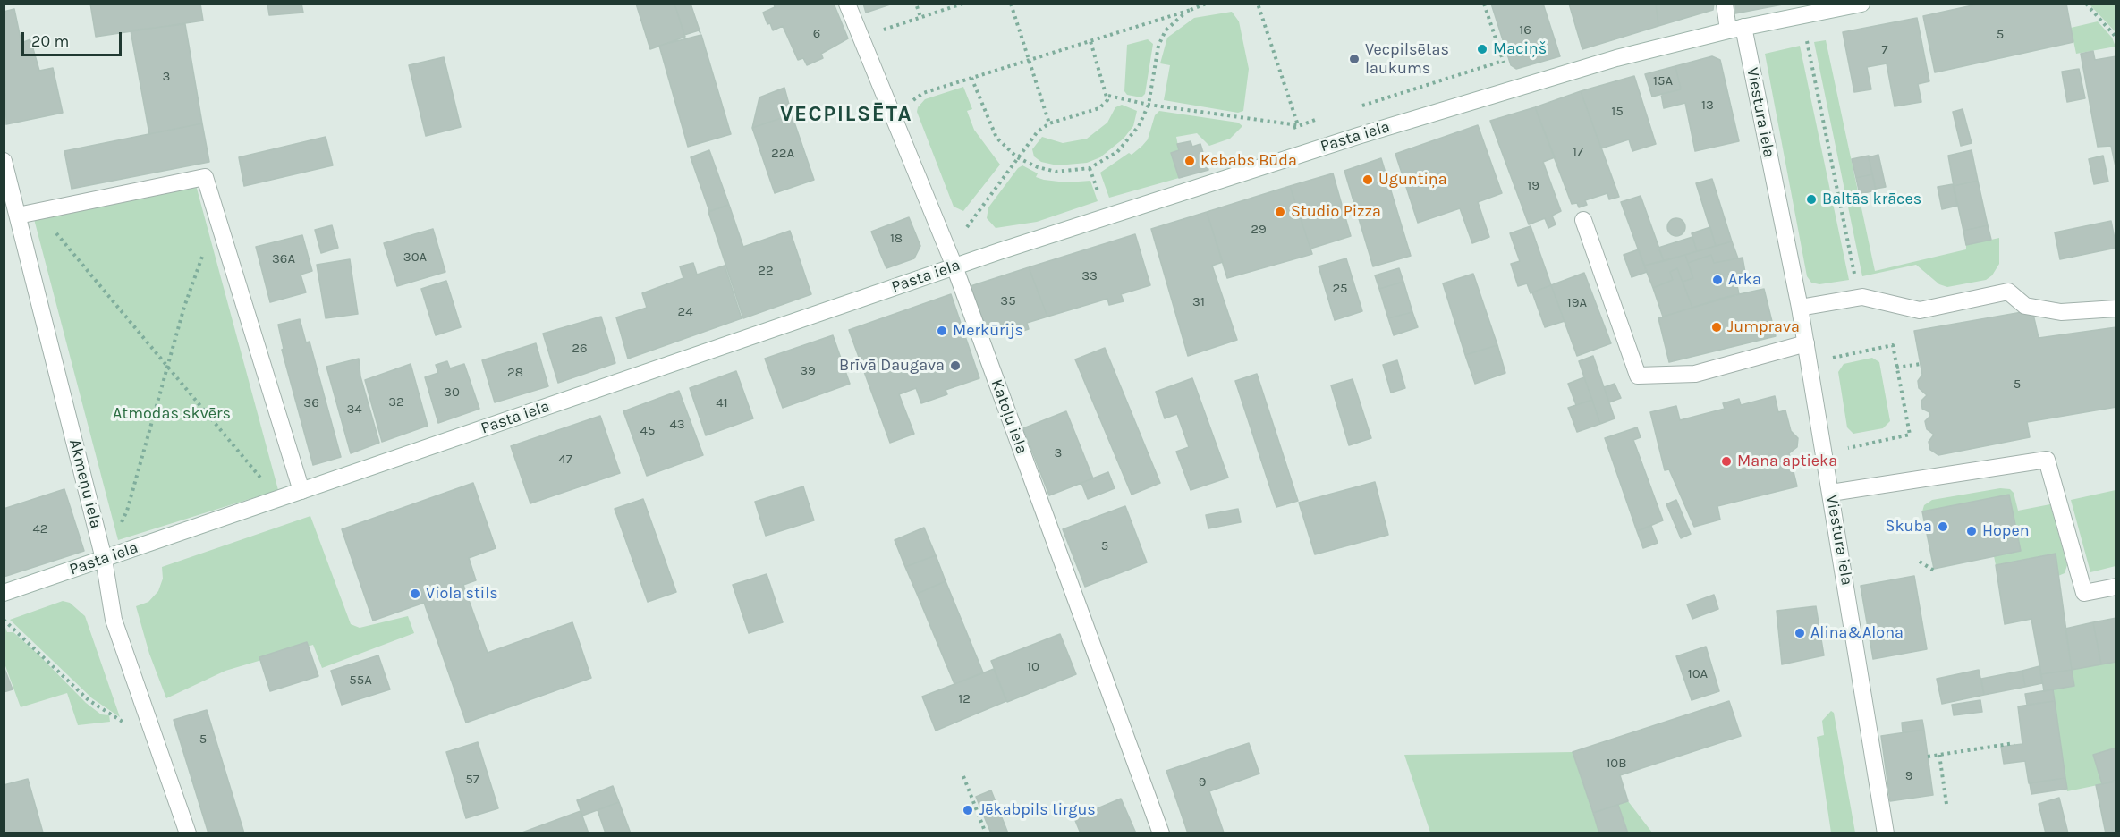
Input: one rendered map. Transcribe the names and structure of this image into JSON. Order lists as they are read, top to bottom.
{
  "streets": {
    "street": [
      "Viestura iela",
      "Pasta iela",
      "Katoļu iela",
      "Akmeņu iela"
    ]
  },
  "crossings": [
    ["Viestura iela", "Pasta iela"],
    ["Pasta iela", "Katoļu iela"],
    ["Pasta iela", "Akmeņu iela"]
  ],
  "districts": ["VECPILSĒTA"],
  "parks": ["Atmodas skvērs"],
  "places": [
    "Maciņš",
    "Vecpilsētas laukums",
    "Kebabs Būda",
    "Uguntiņa",
    "Baltās krāces",
    "Studio Pizza",
    "Arka",
    "Jumprava",
    "Merkūrijs",
    "Brīvā Daugava",
    "Mana aptieka",
    "Skuba",
    "Hopen",
    "Viola stils",
    "Alina&Alona",
    "Jēkabpils tirgus"
  ],
  "house_numbers": [
    "16",
    "6",
    "5",
    "7",
    "3",
    "15A",
    "13",
    "15",
    "17",
    "22A",
    "19",
    "29",
    "18",
    "30A",
    "36A",
    "22",
    "33",
    "25",
    "35",
    "31",
    "19A",
    "24",
    "26",
    "39",
    "28",
    "5",
    "30",
    "32",
    "36",
    "41",
    "34",
    "43",
    "45",
    "3",
    "47",
    "42",
    "5",
    "10",
    "10A",
    "55A",
    "12",
    "5",
    "10B",
    "9",
    "57",
    "9"
  ],
  "scale_bar": "20 m"
}
